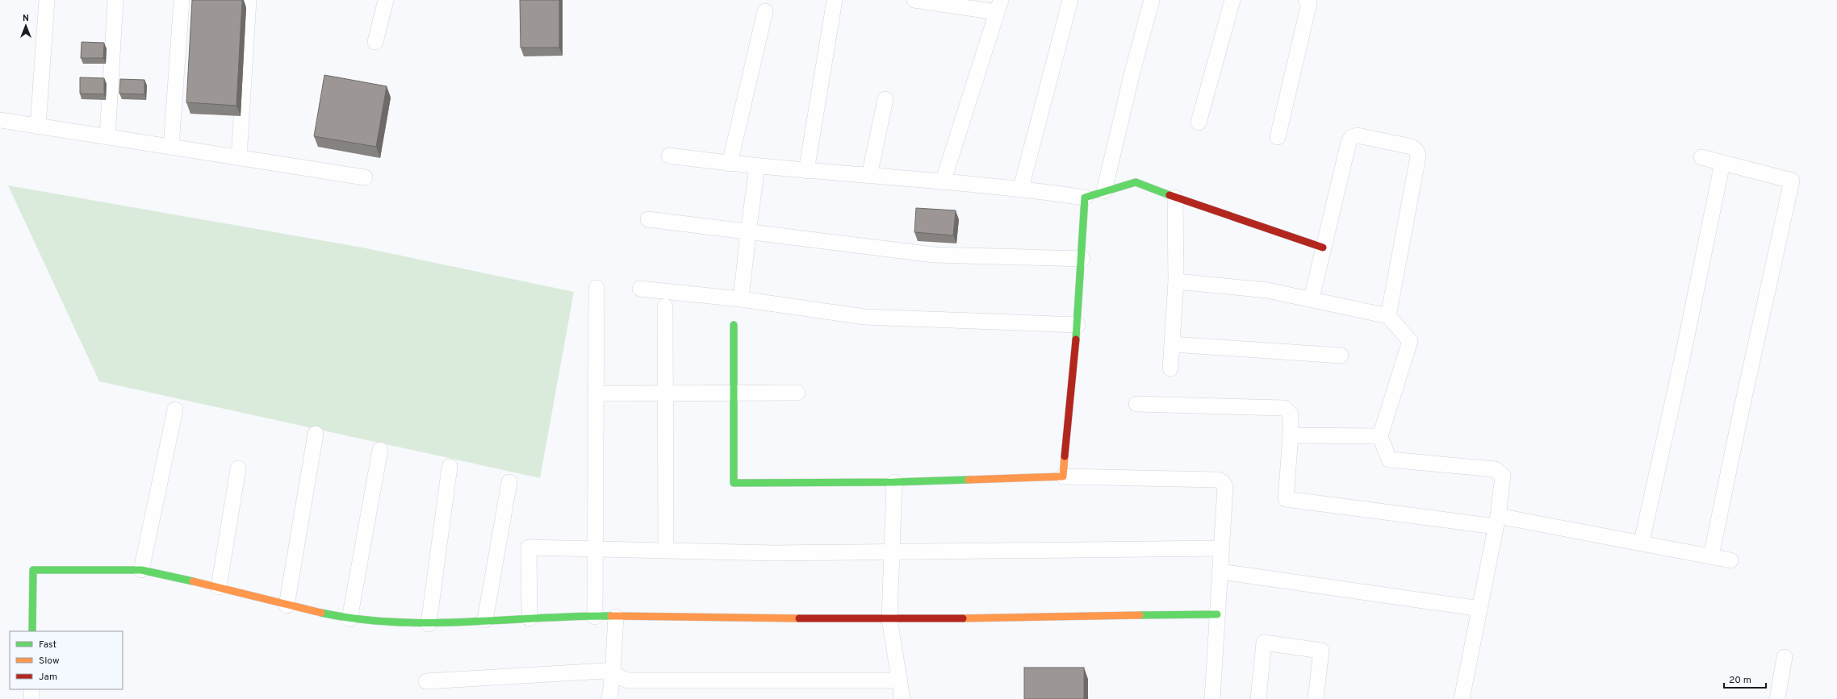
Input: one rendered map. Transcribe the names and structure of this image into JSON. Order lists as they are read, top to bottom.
{
  "legend": ["Fast", "Slow", "Jam"],
  "scale_bar": "20 m",
  "north": "top"
}
